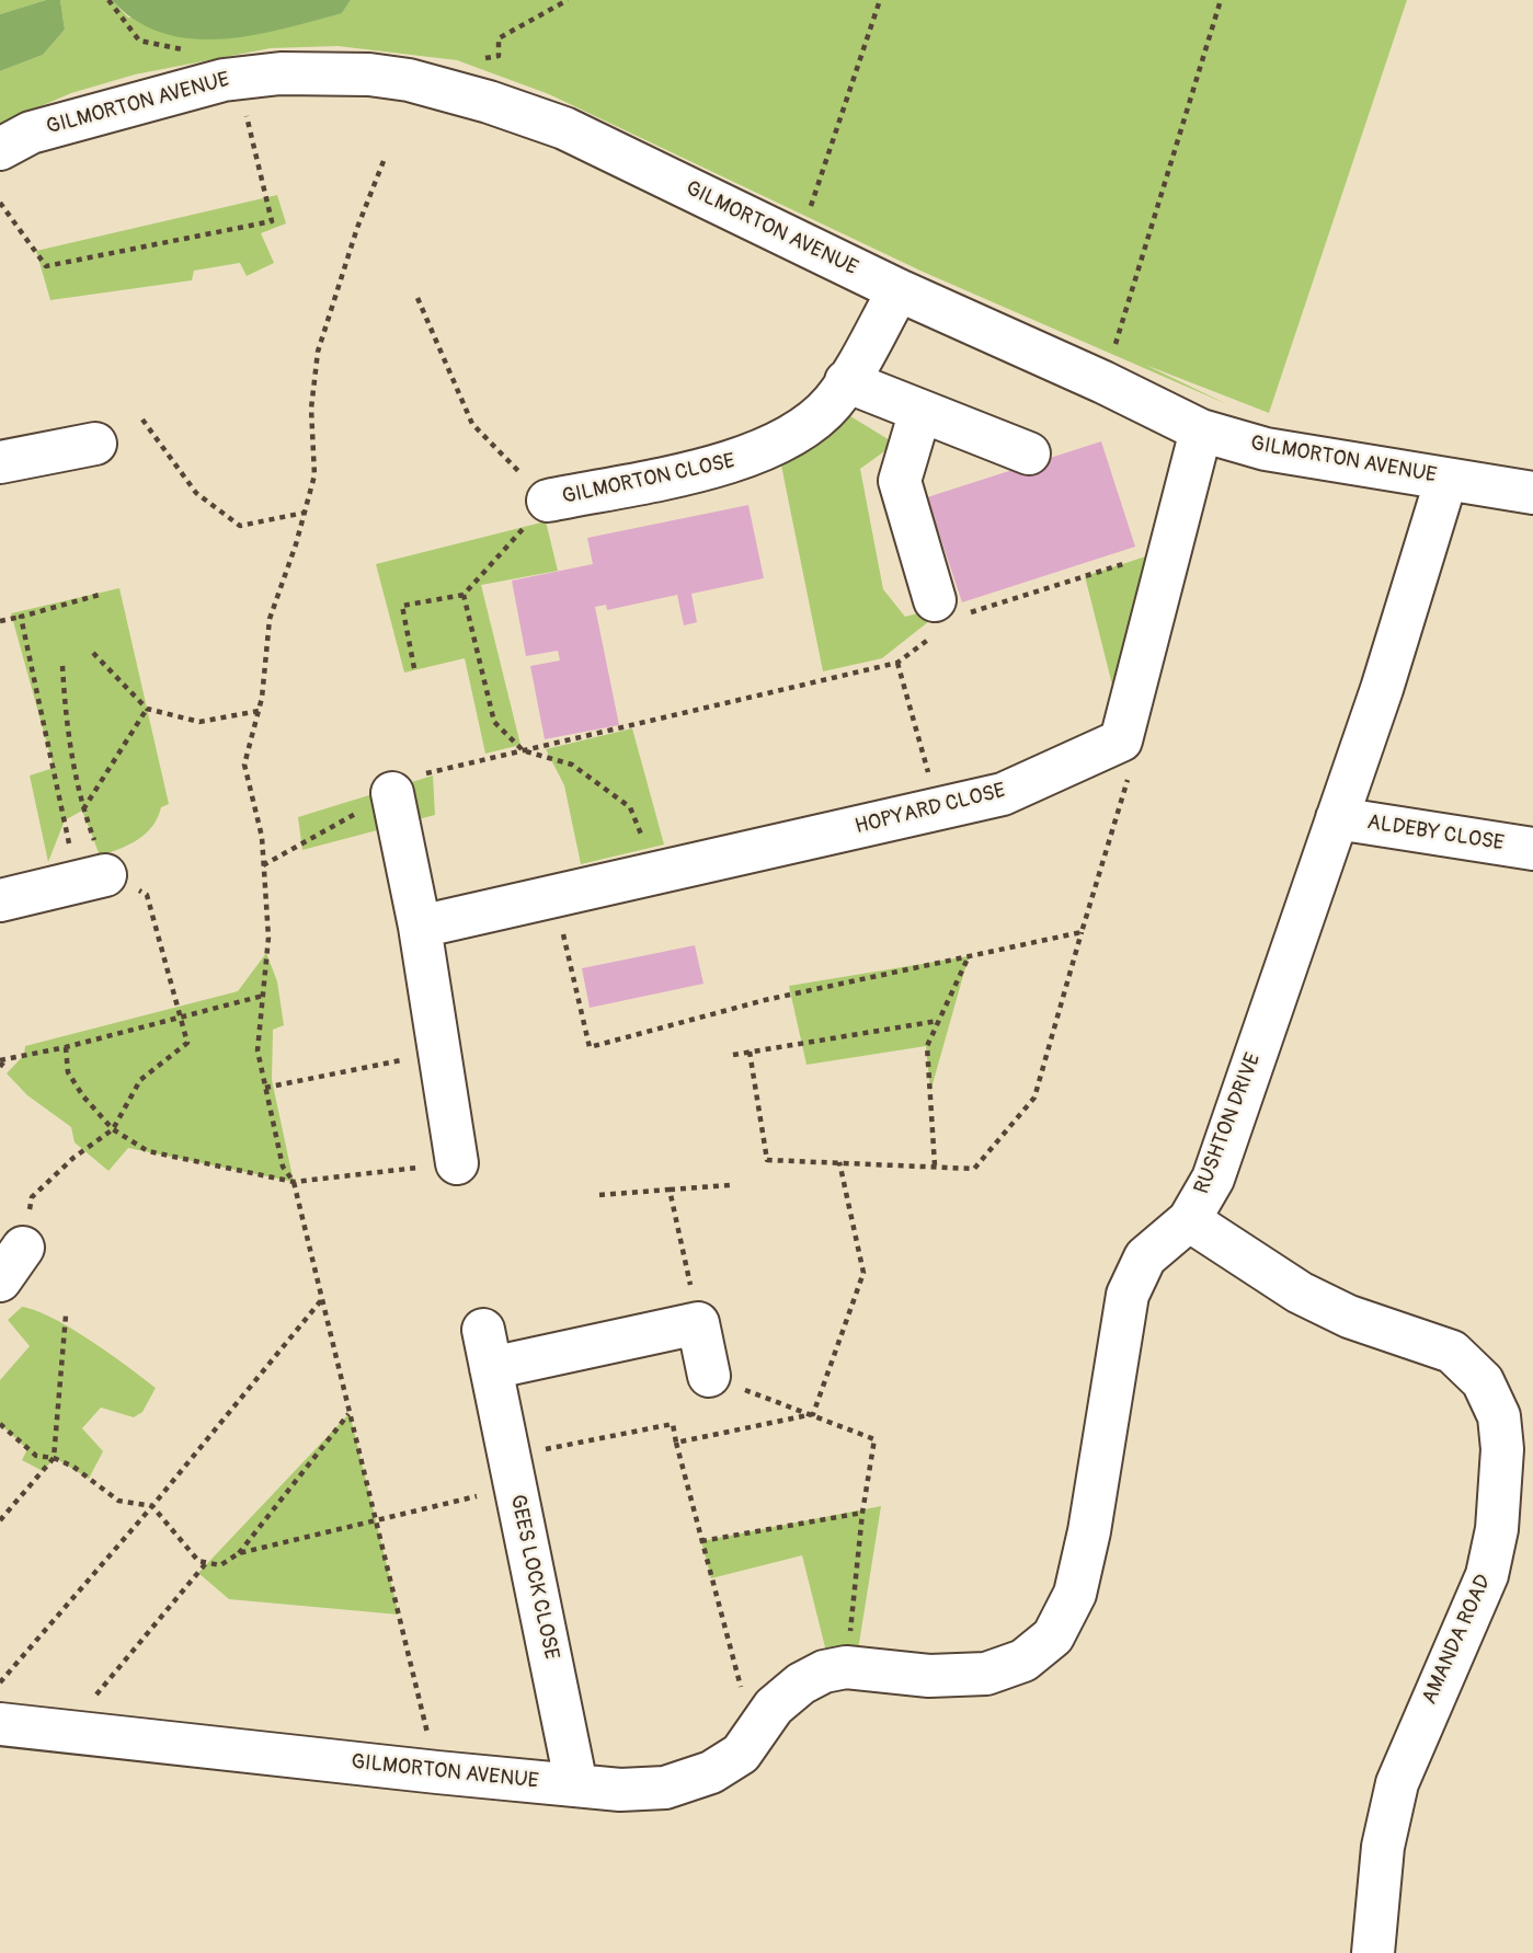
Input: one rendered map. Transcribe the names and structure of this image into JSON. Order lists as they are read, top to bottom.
{
  "streets": {
    "street": [
      "GILMORTON AVENUE",
      "GILMORTON CLOSE",
      "HOPYARD CLOSE",
      "ALDEBY CLOSE",
      "RUSHTON DRIVE",
      "GEES LOCK CLOSE",
      "AMANDA ROAD"
    ]
  },
  "crossings": [
    ["GILMORTON AVENUE", "GILMORTON CLOSE"],
    ["GILMORTON AVENUE", "RUSHTON DRIVE"],
    ["GILMORTON AVENUE", "GEES LOCK CLOSE"],
    ["ALDEBY CLOSE", "RUSHTON DRIVE"],
    ["RUSHTON DRIVE", "AMANDA ROAD"]
  ]
}
